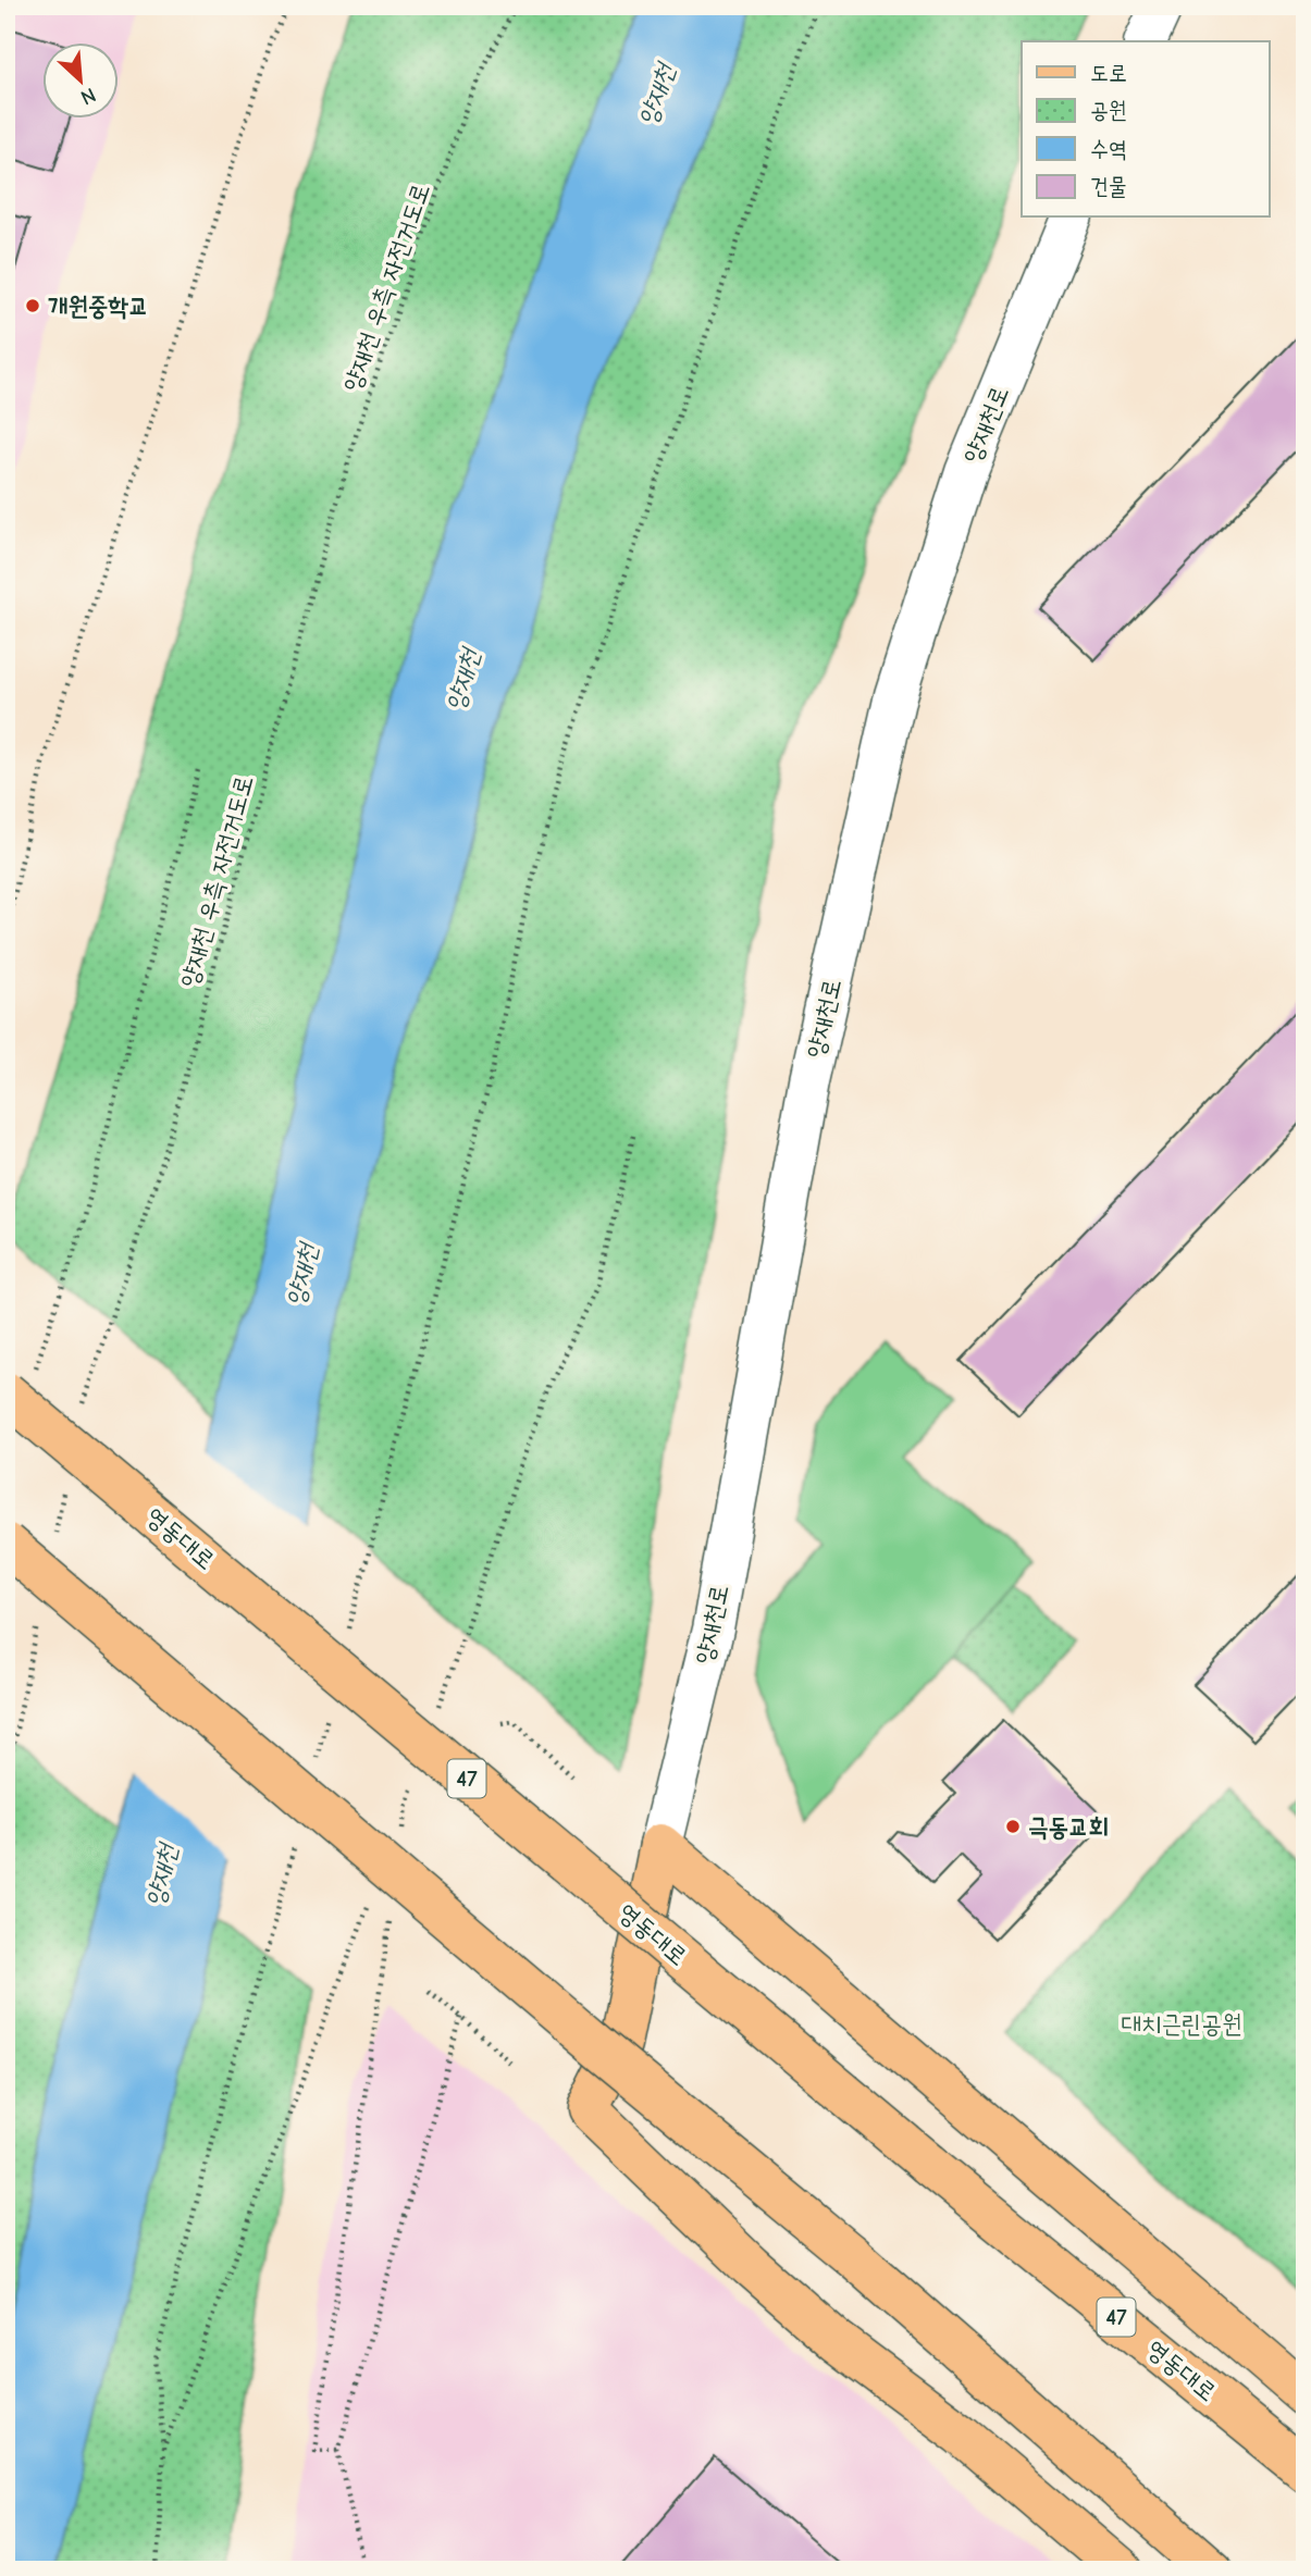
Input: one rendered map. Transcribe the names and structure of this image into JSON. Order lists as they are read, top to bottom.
{
  "streets": {
    "main road": ["영동대로", "47"],
    "street": ["양재천로"],
    "path": ["양재천 우측 자전거도로"]
  },
  "water": ["양재천"],
  "parks": ["대치근린공원"],
  "places": ["개원중학교", "극동교회"],
  "legend": [
    "도로",
    "공원",
    "수역",
    "건물"
  ],
  "north": "bottom right"
}
